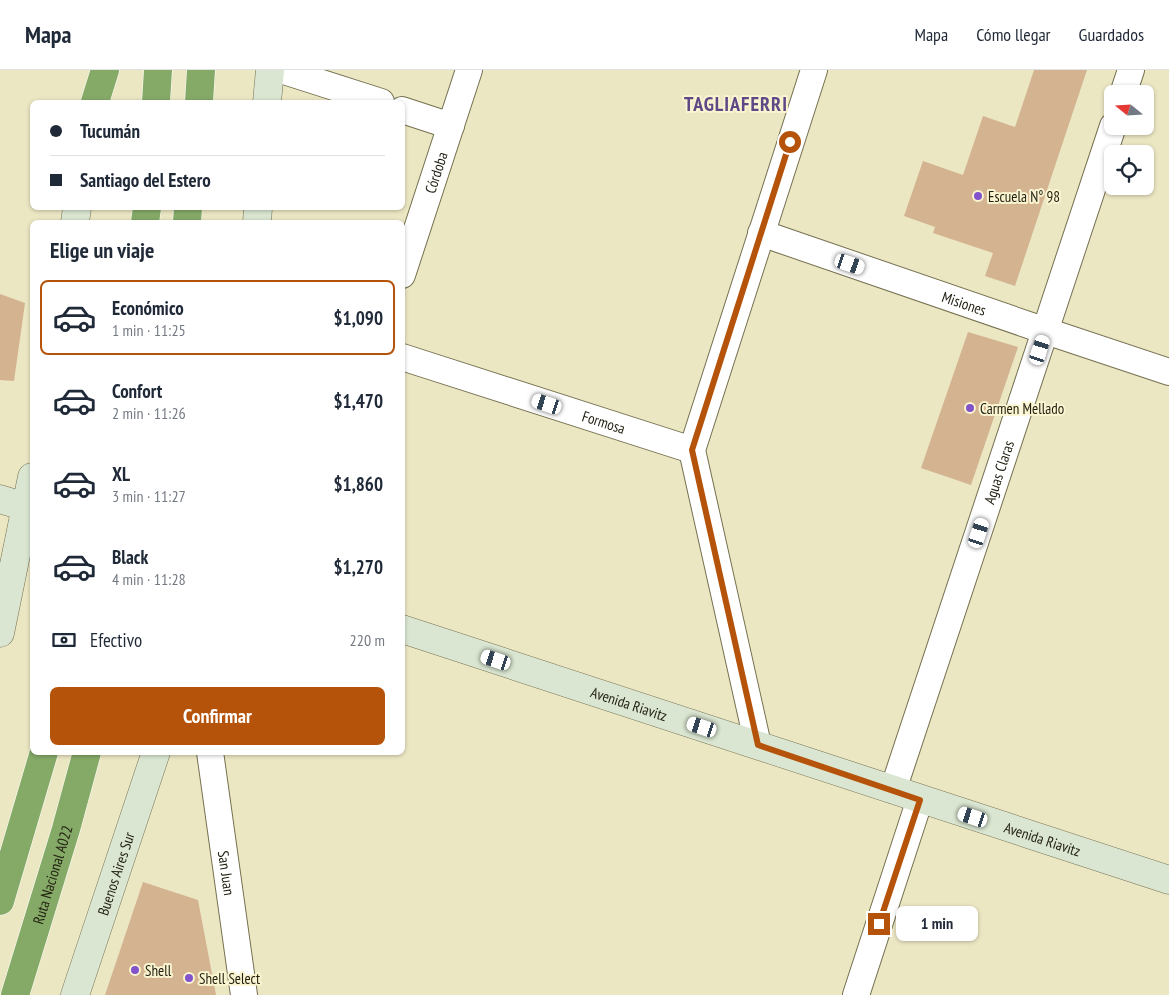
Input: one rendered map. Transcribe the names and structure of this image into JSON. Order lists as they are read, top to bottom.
{
  "streets": {
    "highway": ["Ruta Nacional A022"],
    "street": [
      "Córdoba",
      "Misiones",
      "Formosa",
      "Aguas Claras",
      "Avenida Riavitz",
      "Buenos Aires Sur",
      "San Juan"
    ]
  },
  "crossings": [
    ["Misiones", "Aguas Claras"],
    ["Aguas Claras", "Avenida Riavitz"]
  ],
  "districts": ["TAGLIAFERRI"],
  "places": [
    "Escuela N° 98",
    "Carmen Mellado",
    "Shell",
    "Shell Select"
  ],
  "north": "left",
  "page": {
    "header": "Mapa",
    "nav": ["Mapa", "Cómo llegar", "Guardados"],
    "banner": ["Tucumán", "Santiago del Estero"],
    "heading": "Elige un viaje",
    "list": [
      {
        "name": "Económico",
        "note": "1 min · 11:25",
        "value": "$1,090"
      },
      {
        "name": "Confort",
        "note": "2 min · 11:26",
        "value": "$1,470"
      },
      {
        "name": "XL",
        "note": "3 min · 11:27",
        "value": "$1,860"
      },
      {
        "name": "Black",
        "note": "4 min · 11:28",
        "value": "$1,270"
      }
    ],
    "pay": ["Efectivo", "220 m"],
    "buttons": "Confirmar",
    "bubble": "1 min"
  }
}
